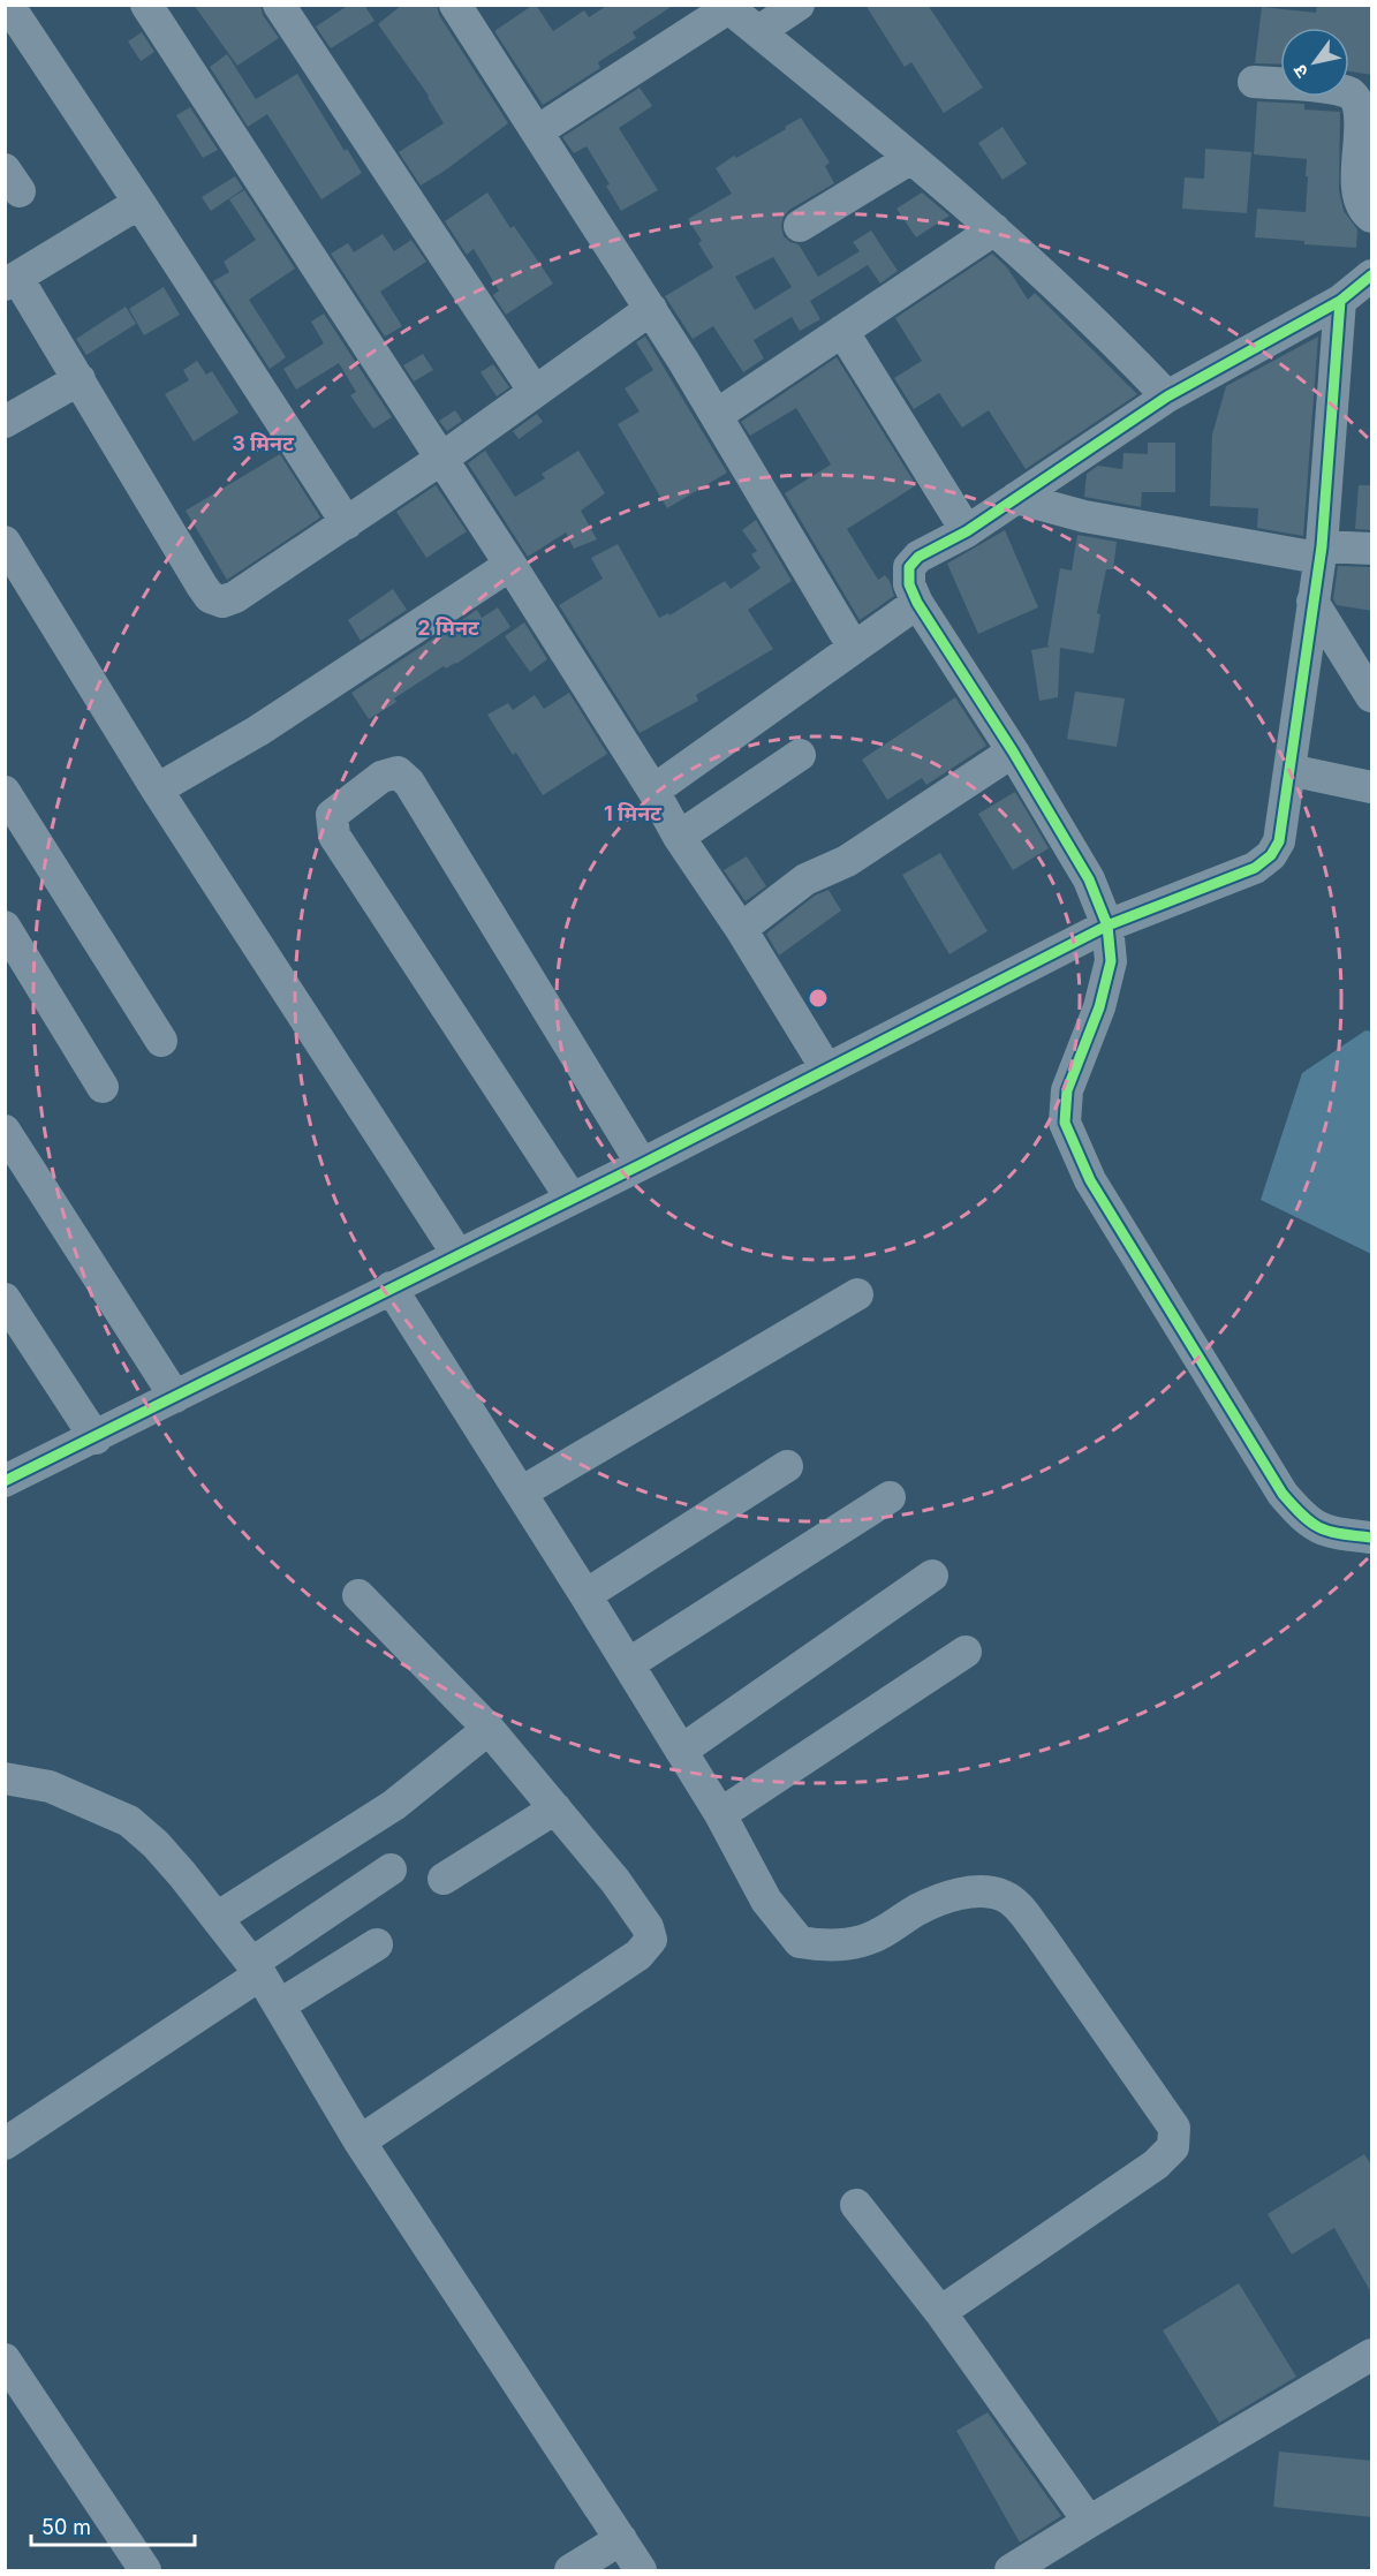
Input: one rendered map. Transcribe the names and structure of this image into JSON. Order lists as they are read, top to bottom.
{
  "scale_bar": "50 m",
  "north": "bottom left",
  "rings": ["3 मिनट", "2 मिनट", "1 मिनट"]
}
